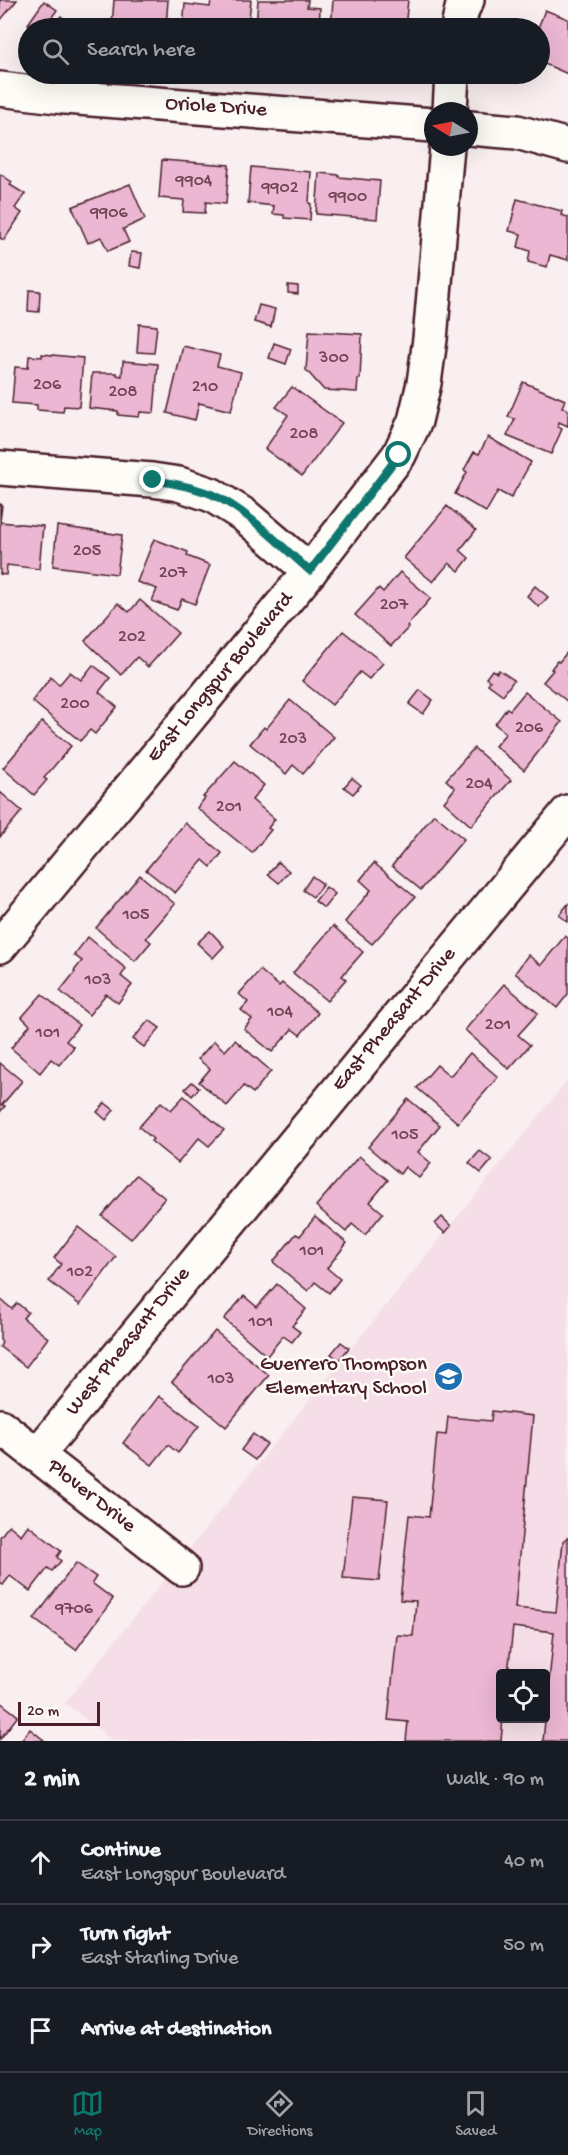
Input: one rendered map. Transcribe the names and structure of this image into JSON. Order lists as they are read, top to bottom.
{
  "streets": {
    "street": [
      "Oriole Drive",
      "East Longspur Boulevard",
      "East Pheasant Drive",
      "West Pheasant Drive",
      "Plover Drive"
    ]
  },
  "crossings": [
    ["East Pheasant Drive", "West Pheasant Drive"],
    ["West Pheasant Drive", "Plover Drive"]
  ],
  "places": {
    "school or university": ["Guerrero Thompson Elementary School"]
  },
  "house_numbers": [
    "9904",
    "9902",
    "9900",
    "9906",
    "300",
    "206",
    "210",
    "208",
    "208",
    "205",
    "207",
    "207",
    "202",
    "200",
    "206",
    "203",
    "204",
    "201",
    "105",
    "103",
    "104",
    "201",
    "101",
    "105",
    "101",
    "102",
    "101",
    "103",
    "9706"
  ],
  "scale_bar": "20 m",
  "north": "left",
  "page": {
    "search": "Search here",
    "scale": "20 m",
    "heading": ["2 min", "Walk · 90 m"],
    "list": [
      ["Continue", "East Longspur Boulevard", "40 m"],
      ["Turn right", "East Starling Drive", "50 m"],
      "Arrive at destination"
    ],
    "nav": ["Map", "Directions", "Saved"]
  }
}
